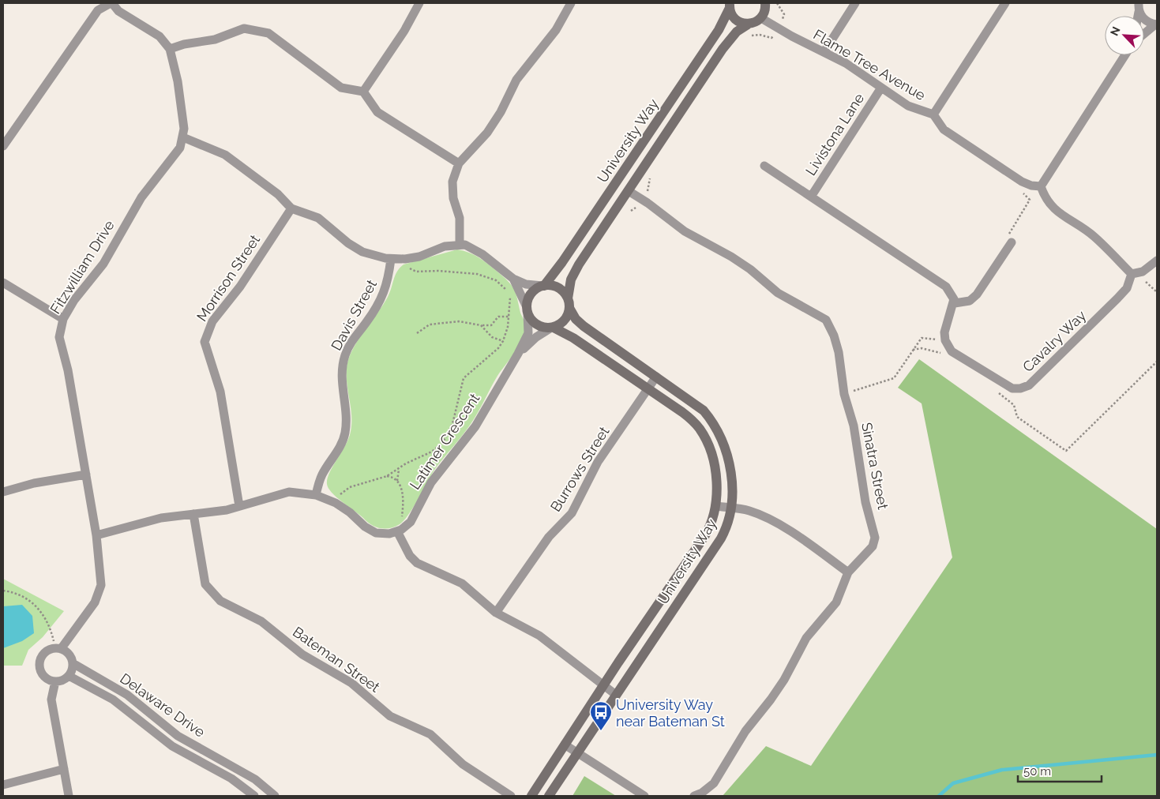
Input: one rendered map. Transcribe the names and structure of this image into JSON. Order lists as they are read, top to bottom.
{
  "streets": {
    "street": [
      "Flame Tree Avenue",
      "Livistona Lane",
      "University Way",
      "Fitzwilliam Drive",
      "Morrison Street",
      "Davis Street",
      "Cavalry Way",
      "Latimer Crescent",
      "Sinatra Street",
      "Burrows Street",
      "Bateman Street",
      "Delaware Drive"
    ]
  },
  "crossings": [
    ["Flame Tree Avenue", "Livistona Lane"],
    ["Flame Tree Avenue", "University Way"],
    ["University Way", "Latimer Crescent"],
    ["University Way", "Sinatra Street"],
    ["University Way", "Burrows Street"],
    ["Fitzwilliam Drive", "Delaware Drive"]
  ],
  "places": {
    "bus stop": ["University Way near Bateman St"]
  },
  "scale_bar": "50 m",
  "north": "top left"
}
